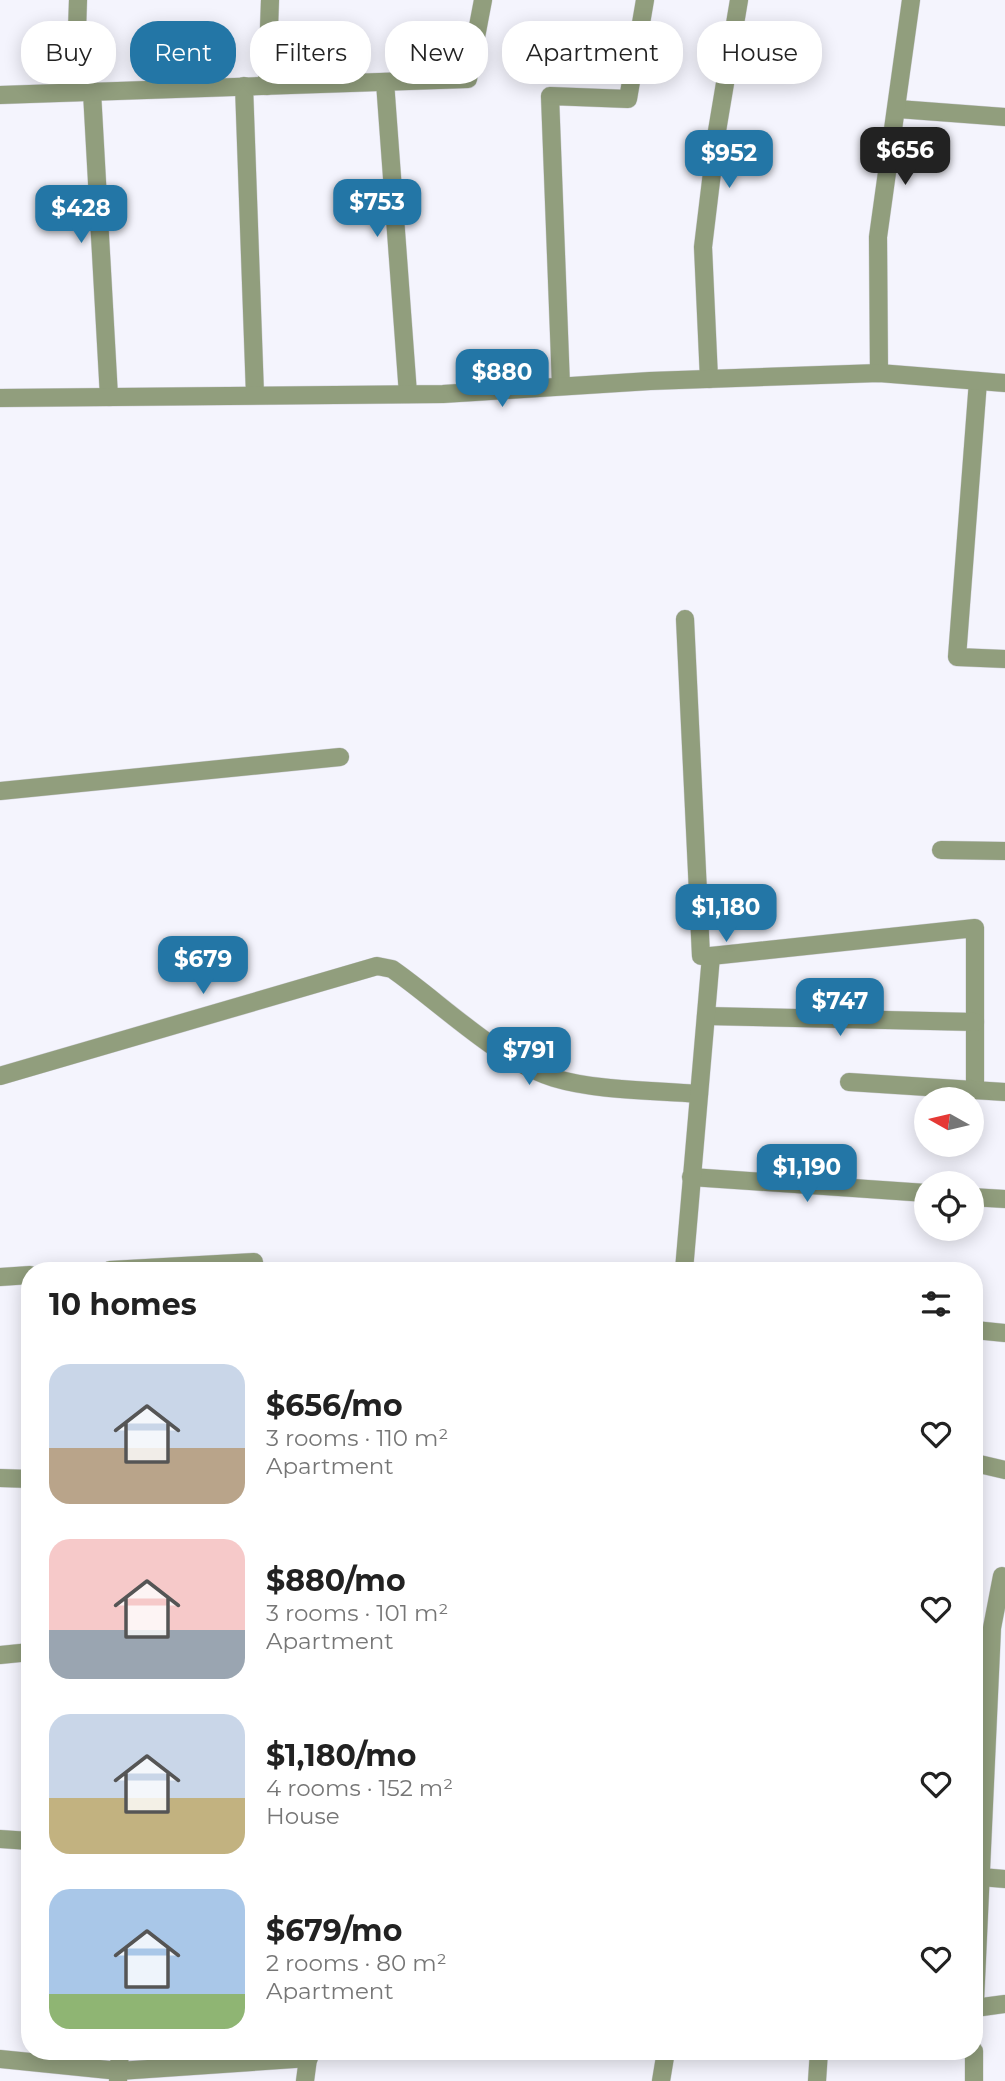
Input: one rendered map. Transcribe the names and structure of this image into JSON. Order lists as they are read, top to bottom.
{
  "north": "left",
  "page": {
    "chip": [
      "Buy",
      "Rent",
      "Filters",
      "New",
      "Apartment",
      "House"
    ],
    "price": [
      "$656",
      "$952",
      "$753",
      "$428",
      "$880",
      "$1,180",
      "$679",
      "$747",
      "$791",
      "$1,190"
    ],
    "heading": "10 homes",
    "list": [
      {
        "name": "$656/mo",
        "note": "3 rooms · 110 m² · Apartment"
      },
      {
        "name": "$880/mo",
        "note": "3 rooms · 101 m² · Apartment"
      },
      {
        "name": "$1,180/mo",
        "note": "4 rooms · 152 m² · House"
      },
      {
        "name": "$679/mo",
        "note": "2 rooms · 80 m² · Apartment"
      }
    ]
  }
}
